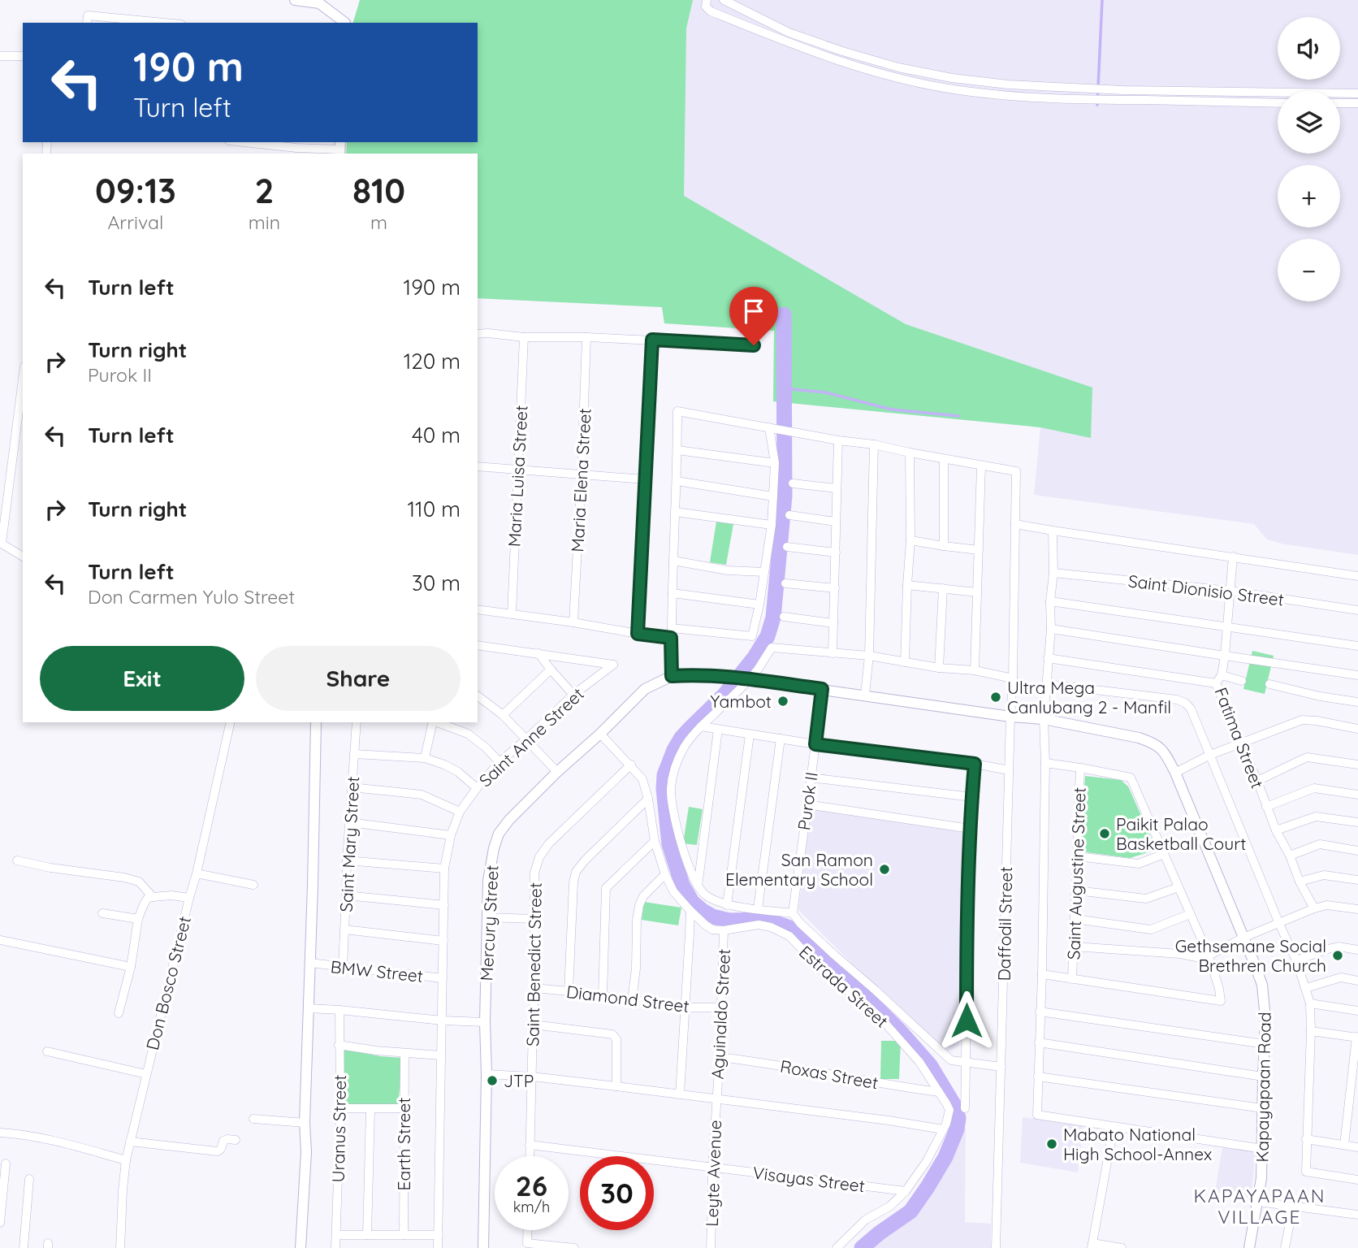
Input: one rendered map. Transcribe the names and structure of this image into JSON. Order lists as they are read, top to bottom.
{
  "streets": {
    "street": [
      "Maria Luisa Street",
      "Maria Elena Street",
      "Saint Dionisio Street",
      "Saint Anne Street",
      "Fatima Street",
      "Purok II",
      "Saint Mary Street",
      "Saint Augustine Street",
      "Mercury Street",
      "Daffodil Street",
      "Saint Benedict Street",
      "BMW Street",
      "Don Bosco Street",
      "Estrada Street",
      "Diamond Street",
      "Aguinaldo Street",
      "Roxas Street",
      "Kapayapaan Road",
      "Uranus Street",
      "Earth Street",
      "Leyte Avenue",
      "Visayas Street"
    ]
  },
  "crossings": [
    ["Saint Dionisio Street", "Fatima Street"],
    ["Saint Anne Street", "BMW Street"],
    ["Purok II", "Kapayapaan Road"],
    ["Saint Mary Street", "BMW Street"],
    ["Mercury Street", "Kapayapaan Road"],
    ["Daffodil Street", "Kapayapaan Road"],
    ["Saint Benedict Street", "Diamond Street"],
    ["Saint Benedict Street", "Visayas Street"],
    ["Estrada Street", "Aguinaldo Street"],
    ["Estrada Street", "Roxas Street"],
    ["Diamond Street", "Aguinaldo Street"],
    ["Aguinaldo Street", "Roxas Street"],
    ["Aguinaldo Street", "Leyte Avenue"],
    ["Leyte Avenue", "Visayas Street"]
  ],
  "districts": ["KAPAYAPAAN VILLAGE"],
  "places": [
    "Ultra Mega Canlubang 2 - Manfil",
    "Yambot",
    "Paikit Palao Basketball Court",
    "San Ramon Elementary School",
    "Gethsemane Social Brethren Church",
    "JTP",
    "Mabato National High School-Annex"
  ],
  "page": {
    "map_buttons": ["+", "−"],
    "turn": ["190 m", "Turn left"],
    "eta": [
      "09:13",
      "Arrival",
      "2",
      "min",
      "810",
      "m"
    ],
    "list": [
      {
        "name": "Turn left",
        "value": "190 m"
      },
      {
        "name": "Turn right",
        "note": "Purok II",
        "value": "120 m"
      },
      {
        "name": "Turn left",
        "value": "40 m"
      },
      {
        "name": "Turn right",
        "value": "110 m"
      },
      {
        "name": "Turn left",
        "note": "Don Carmen Yulo Street",
        "value": "30 m"
      }
    ],
    "buttons": ["Exit", "Share"],
    "speed": "26 km/h",
    "limit": "30"
  }
}
